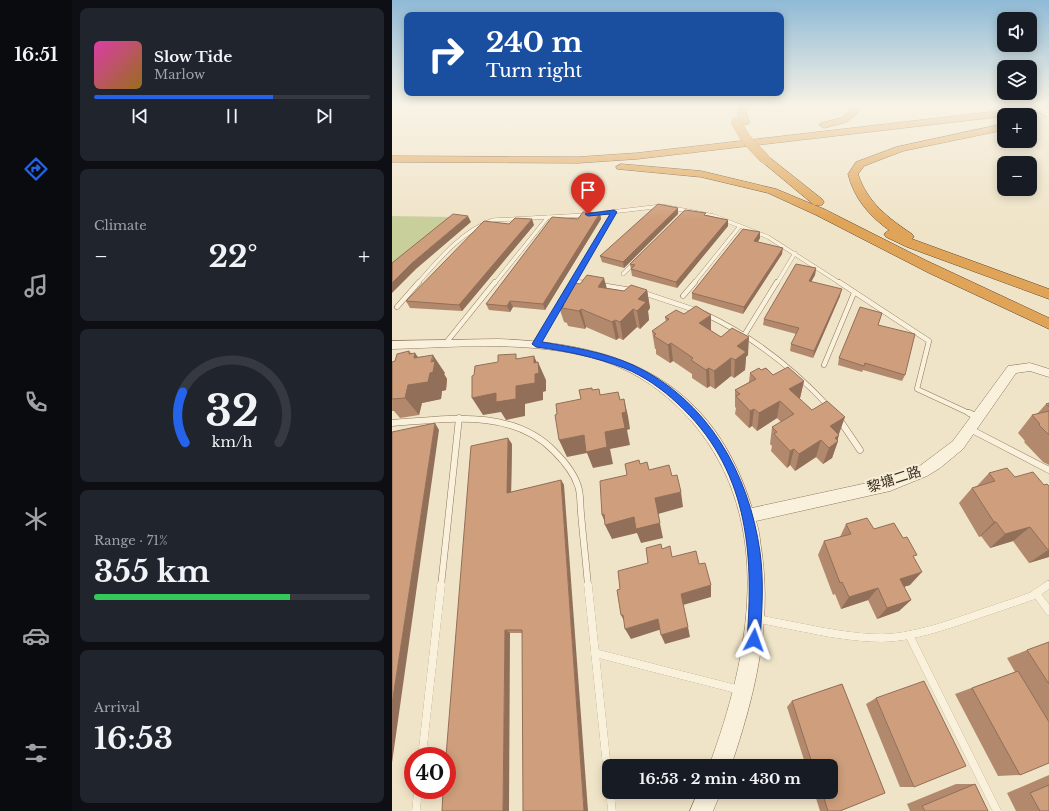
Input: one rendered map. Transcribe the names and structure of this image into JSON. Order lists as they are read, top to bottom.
{
  "streets": {
    "street": ["黎塘二路"]
  },
  "page": {
    "tabs": "16:51",
    "map_buttons": ["+", "−"],
    "turn": ["240 m", "Turn right"],
    "song": ["Slow Tide", "Marlow"],
    "tile": [
      "Climate",
      ["Range · 71%", "355 km"],
      ["Arrival", "16:53"]
    ],
    "heat": ["−", "22°", "+"],
    "limit": "40",
    "trip": "16:53 · 2 min · 430 m",
    "gauge": ["32", "km/h"]
  }
}
